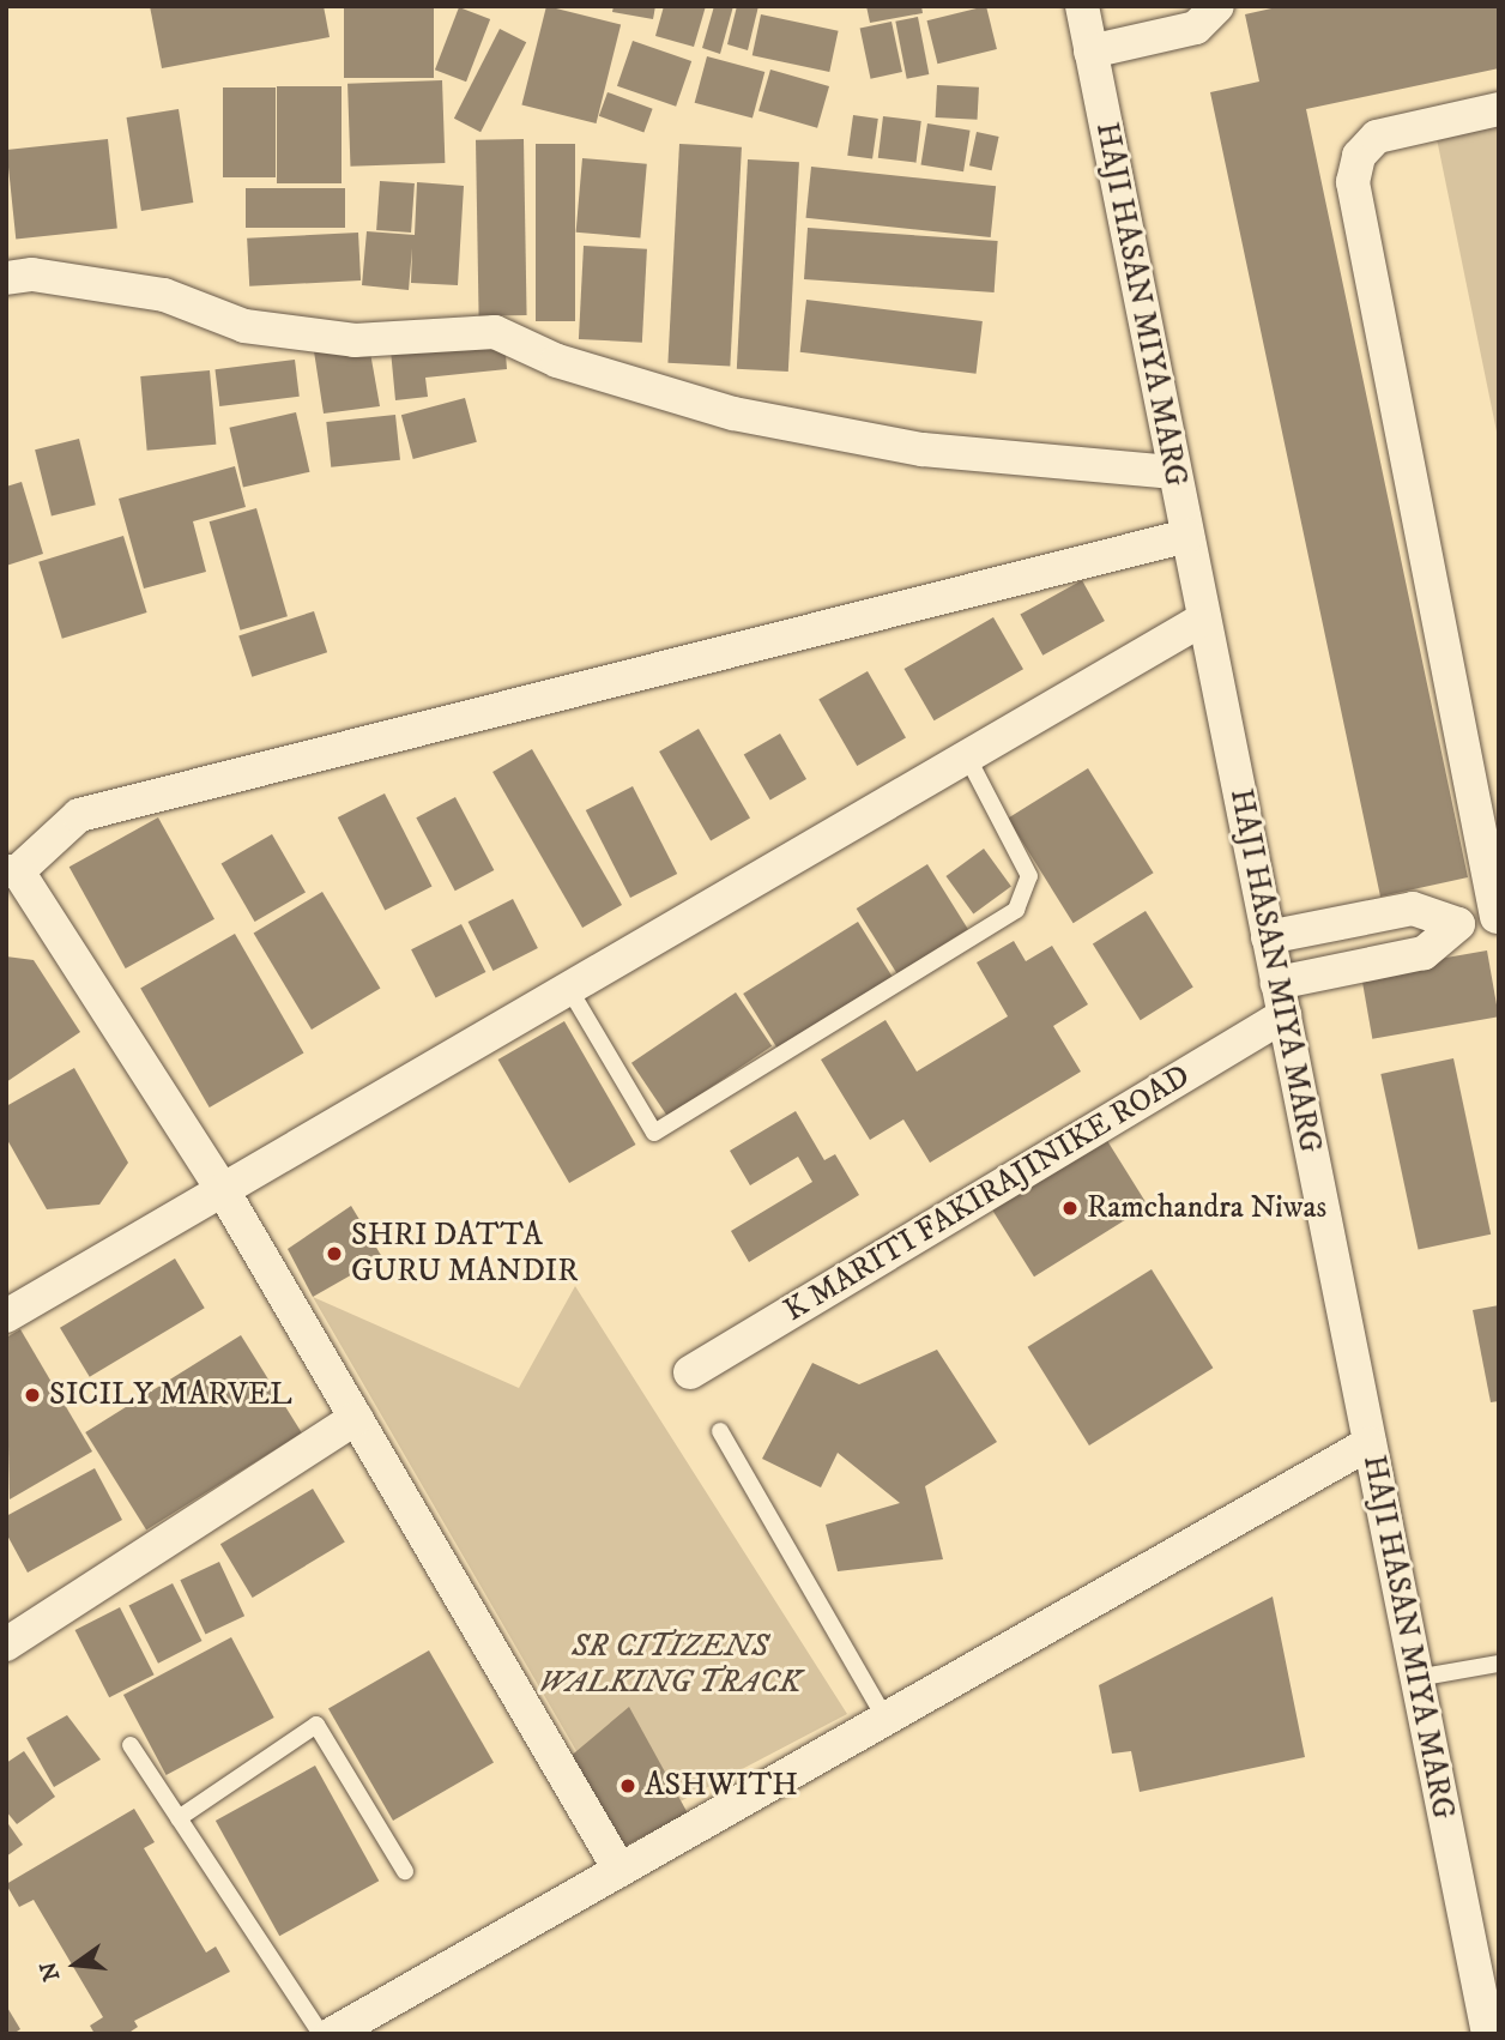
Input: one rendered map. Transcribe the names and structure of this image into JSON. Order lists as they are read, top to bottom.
{
  "streets": {
    "street": ["HAJI HASAN MIYA MARG", "K MARITI FAKIRAJINIKE ROAD"]
  },
  "crossings": [
    ["HAJI HASAN MIYA MARG", "K MARITI FAKIRAJINIKE ROAD"]
  ],
  "parks": ["SR CITIZENS WALKING TRACK"],
  "places": [
    "Ramchandra Niwas",
    "SHRI DATTA GURU MANDIR",
    "SICILY MARVEL",
    "ASHWITH"
  ],
  "north": "left"
}
